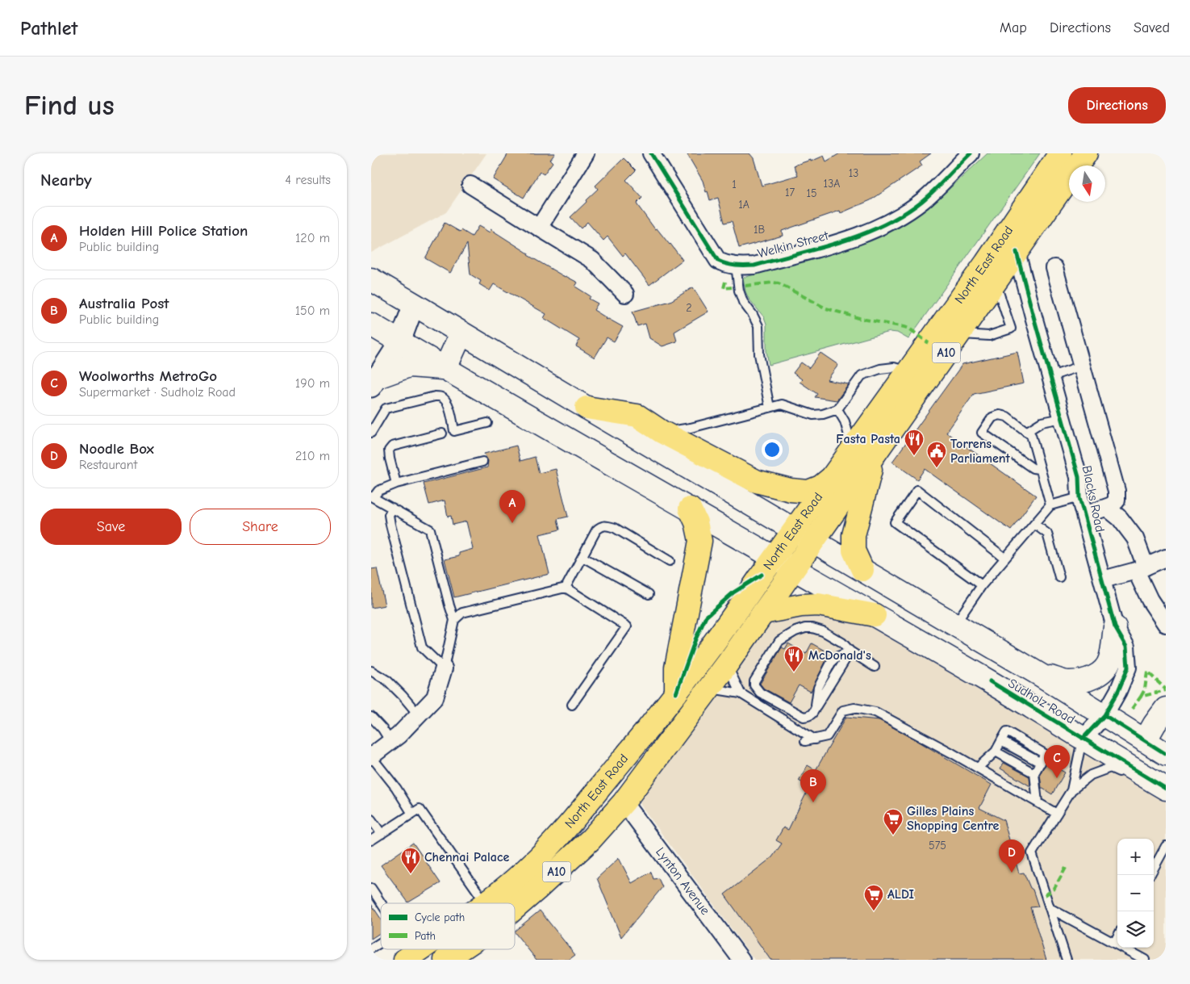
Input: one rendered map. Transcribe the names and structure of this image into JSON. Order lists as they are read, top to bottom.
{
  "streets": {
    "highway": ["North East Road", "A10"],
    "main road": ["Sudholz Road"],
    "street": ["Welkin Street", "Blacks Road", "Lynton Avenue"]
  },
  "crossings": [
    ["North East Road", "Blacks Road"],
    ["North East Road", "Sudholz Road"],
    ["North East Road", "Lynton Avenue"],
    ["Blacks Road", "Sudholz Road"]
  ],
  "places": {
    "restaurant": ["Fasta Pasta", "McDonald's", "Chennai Palace"],
    "public building": ["Torrens Parliament"],
    "supermarket": ["Gilles Plains Shopping Centre", "ALDI"]
  },
  "house_numbers": [
    "13",
    "13A",
    "1",
    "17",
    "15",
    "1A",
    "1B",
    "2",
    "575"
  ],
  "legend": ["Cycle path", "Path"],
  "north": "bottom",
  "page": {
    "header": "Pathlet",
    "nav": ["Map", "Directions", "Saved"],
    "buttons": [
      "Directions",
      ["Save", "Share"]
    ],
    "title": "Find us",
    "heading": ["Nearby", "4 results"],
    "list": [
      {
        "mark": "A",
        "name": "Holden Hill Police Station",
        "note": "Public building",
        "value": "120 m"
      },
      {
        "mark": "B",
        "name": "Australia Post",
        "note": "Public building",
        "value": "150 m"
      },
      {
        "mark": "C",
        "name": "Woolworths MetroGo",
        "note": "Supermarket · Sudholz Road",
        "value": "190 m"
      },
      {
        "mark": "D",
        "name": "Noodle Box",
        "note": "Restaurant",
        "value": "210 m"
      }
    ],
    "pins": [
      "A",
      "C",
      "B",
      "D"
    ],
    "map_buttons": ["+", "−"]
  }
}
